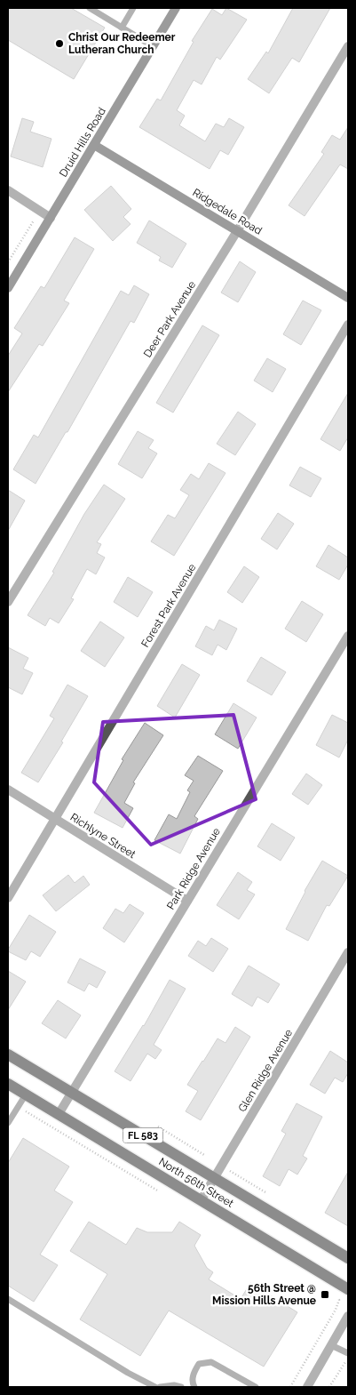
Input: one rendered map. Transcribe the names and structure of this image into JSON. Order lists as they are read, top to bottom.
{
  "streets": {
    "main road": ["FL 583", "North 56th Street"],
    "street": [
      "Druid Hills Road",
      "Ridgedale Road",
      "Deer Park Avenue",
      "Forest Park Avenue",
      "Richlyne Street",
      "Park Ridge Avenue",
      "Glen Ridge Avenue"
    ]
  },
  "crossings": [
    ["Druid Hills Road", "Ridgedale Road"],
    ["Ridgedale Road", "Deer Park Avenue"],
    ["Forest Park Avenue", "Richlyne Street"],
    ["Richlyne Street", "Park Ridge Avenue"],
    ["Park Ridge Avenue", "North 56th Street"],
    ["Glen Ridge Avenue", "North 56th Street"]
  ],
  "places": {
    "other": ["Christ Our Redeemer Lutheran Church"],
    "transit": ["56th Street @ Mission Hills Avenue"]
  }
}
